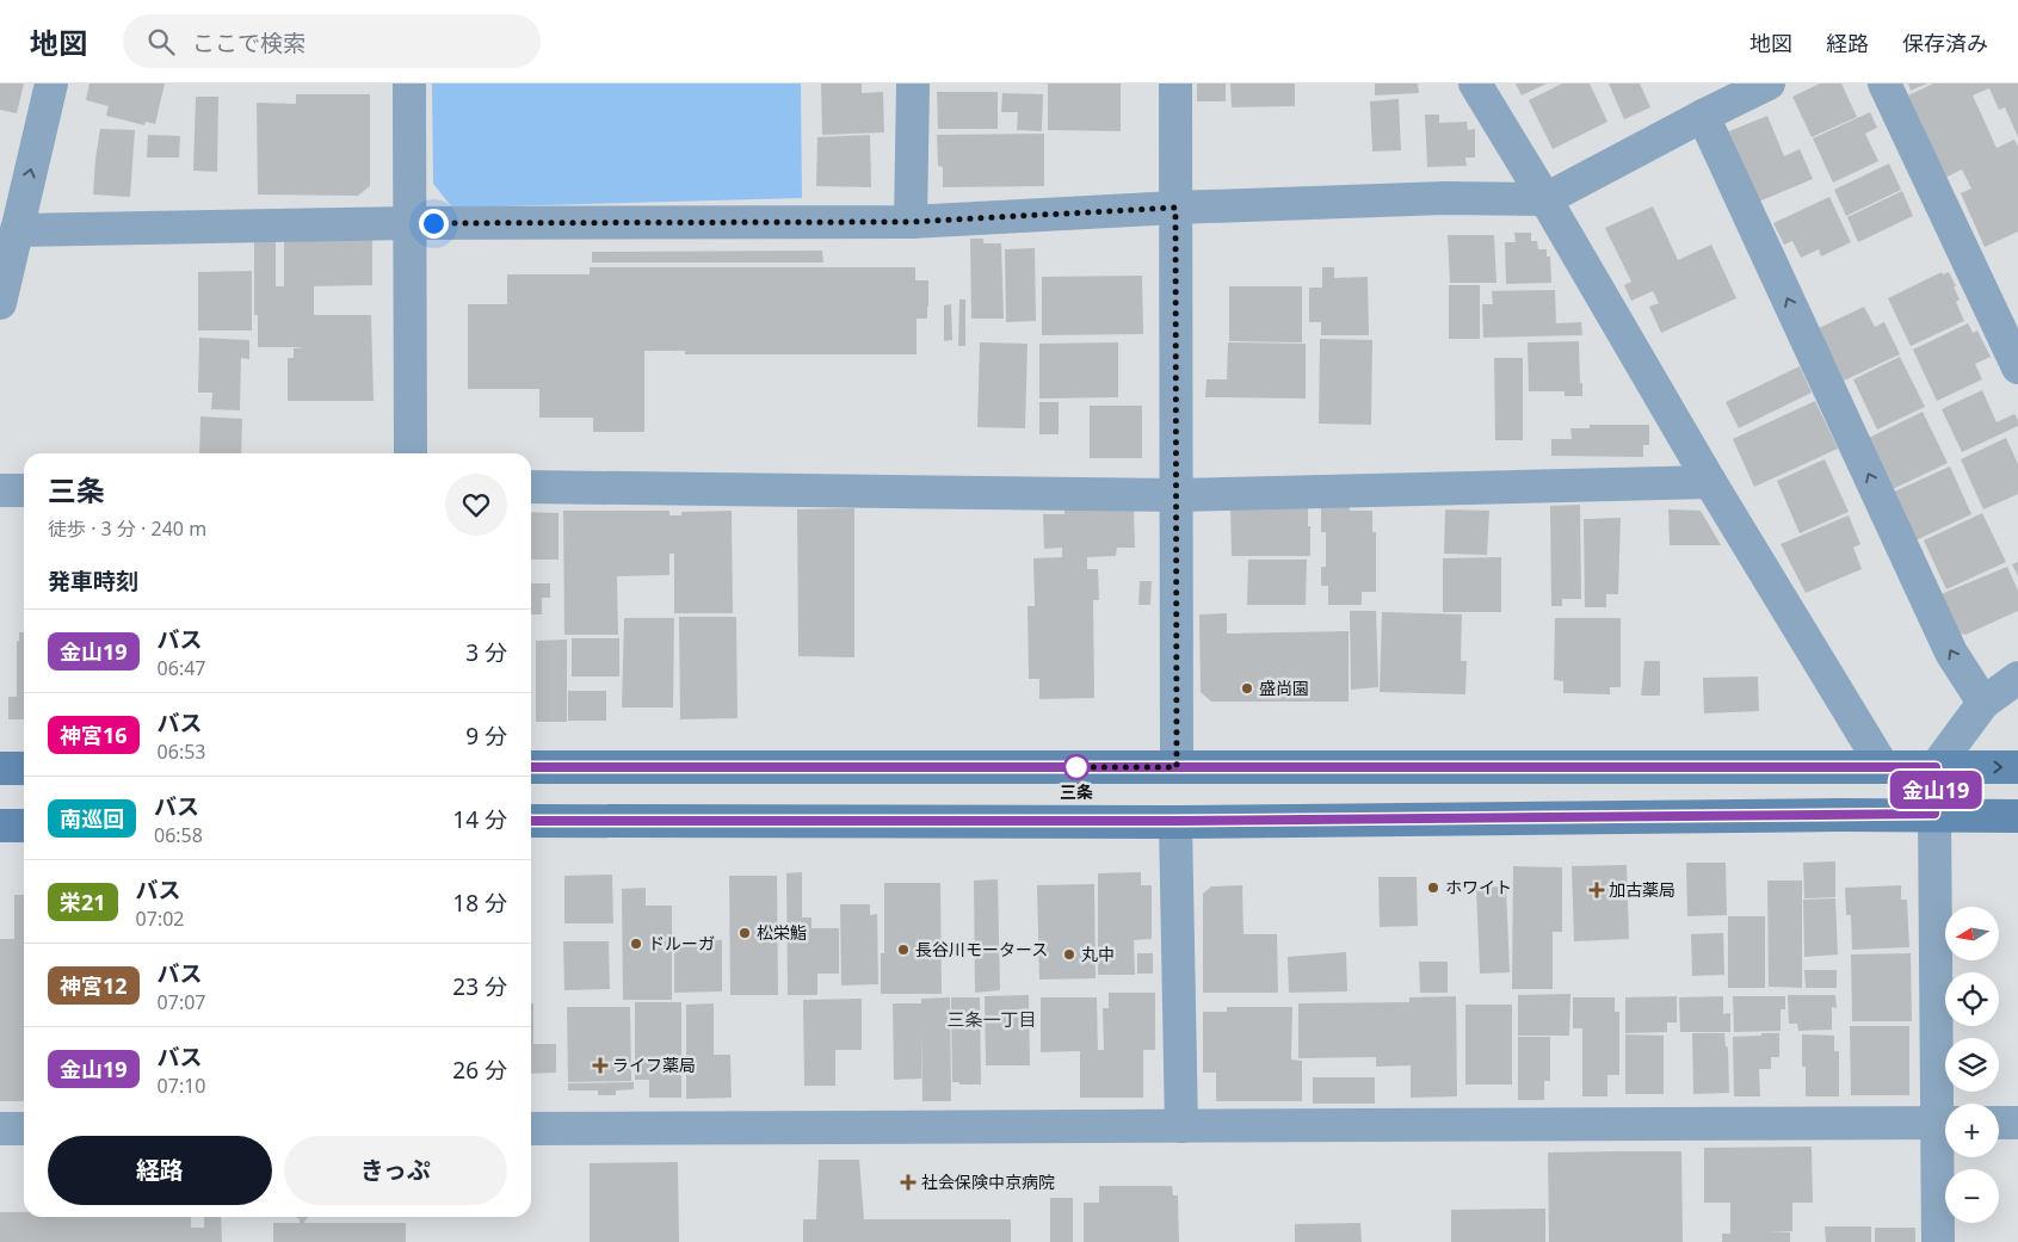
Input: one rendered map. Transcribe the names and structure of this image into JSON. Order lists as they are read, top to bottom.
{
  "districts": ["三条一丁目"],
  "places": {
    "other": [
      "盛尚園",
      "三条",
      "ホワイト",
      "松栄鮨",
      "ドルーガ",
      "長谷川モータース",
      "丸中"
    ],
    "health": ["加古薬局", "ライフ薬局", "社会保険中京病院"]
  },
  "lines": ["bus line 金山19"],
  "north": "left",
  "page": {
    "header": "地図",
    "search": "ここで検索",
    "nav": ["地図", "経路", "保存済み"],
    "on_map": "金山19",
    "heading": [
      ["三条", "徒歩 · 3 分 · 240 m"],
      "発車時刻"
    ],
    "list": [
      {
        "mark": "金山19",
        "name": "バス",
        "note": "06:47",
        "value": "3 分"
      },
      {
        "mark": "神宮16",
        "name": "バス",
        "note": "06:53",
        "value": "9 分"
      },
      {
        "mark": "南巡回",
        "name": "バス",
        "note": "06:58",
        "value": "14 分"
      },
      {
        "mark": "栄21",
        "name": "バス",
        "note": "07:02",
        "value": "18 分"
      },
      {
        "mark": "神宮12",
        "name": "バス",
        "note": "07:07",
        "value": "23 分"
      },
      {
        "mark": "金山19",
        "name": "バス",
        "note": "07:10",
        "value": "26 分"
      }
    ],
    "map_buttons": ["+", "−"],
    "buttons": ["経路", "きっぷ"]
  }
}
